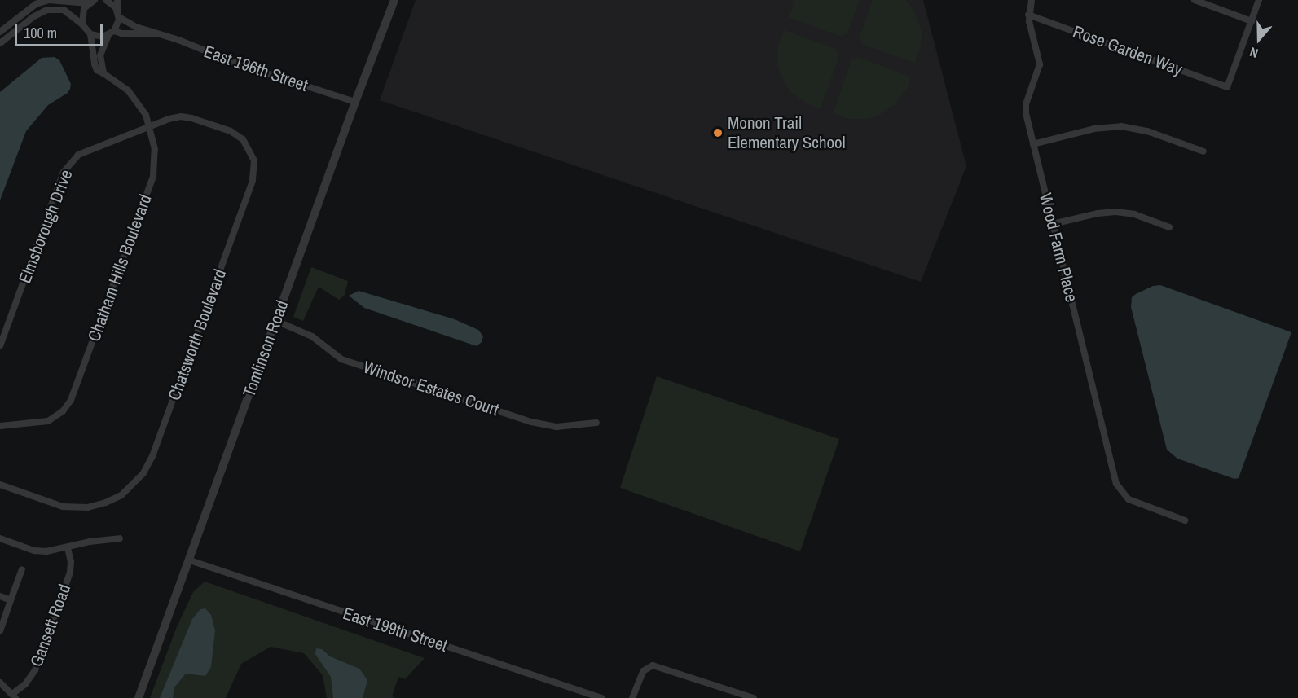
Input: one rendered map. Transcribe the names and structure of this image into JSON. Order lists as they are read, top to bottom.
{
  "streets": {
    "street": [
      "Rose Garden Way",
      "East 196th Street",
      "Elmsborough Drive",
      "Wood Farm Place",
      "Chatham Hills Boulevard",
      "Chatsworth Boulevard",
      "Tomlinson Road",
      "Windsor Estates Court",
      "Gansett Road",
      "East 199th Street"
    ]
  },
  "crossings": [
    ["Rose Garden Way", "Wood Farm Place"],
    ["East 196th Street", "Chatham Hills Boulevard"],
    ["East 196th Street", "Tomlinson Road"],
    ["Elmsborough Drive", "Chatham Hills Boulevard"],
    ["Elmsborough Drive", "Chatsworth Boulevard"],
    ["Chatham Hills Boulevard", "Chatsworth Boulevard"],
    ["Tomlinson Road", "Windsor Estates Court"],
    ["Tomlinson Road", "East 199th Street"]
  ],
  "places": ["Monon Trail Elementary School"],
  "scale_bar": "100 m",
  "north": "bottom"
}
